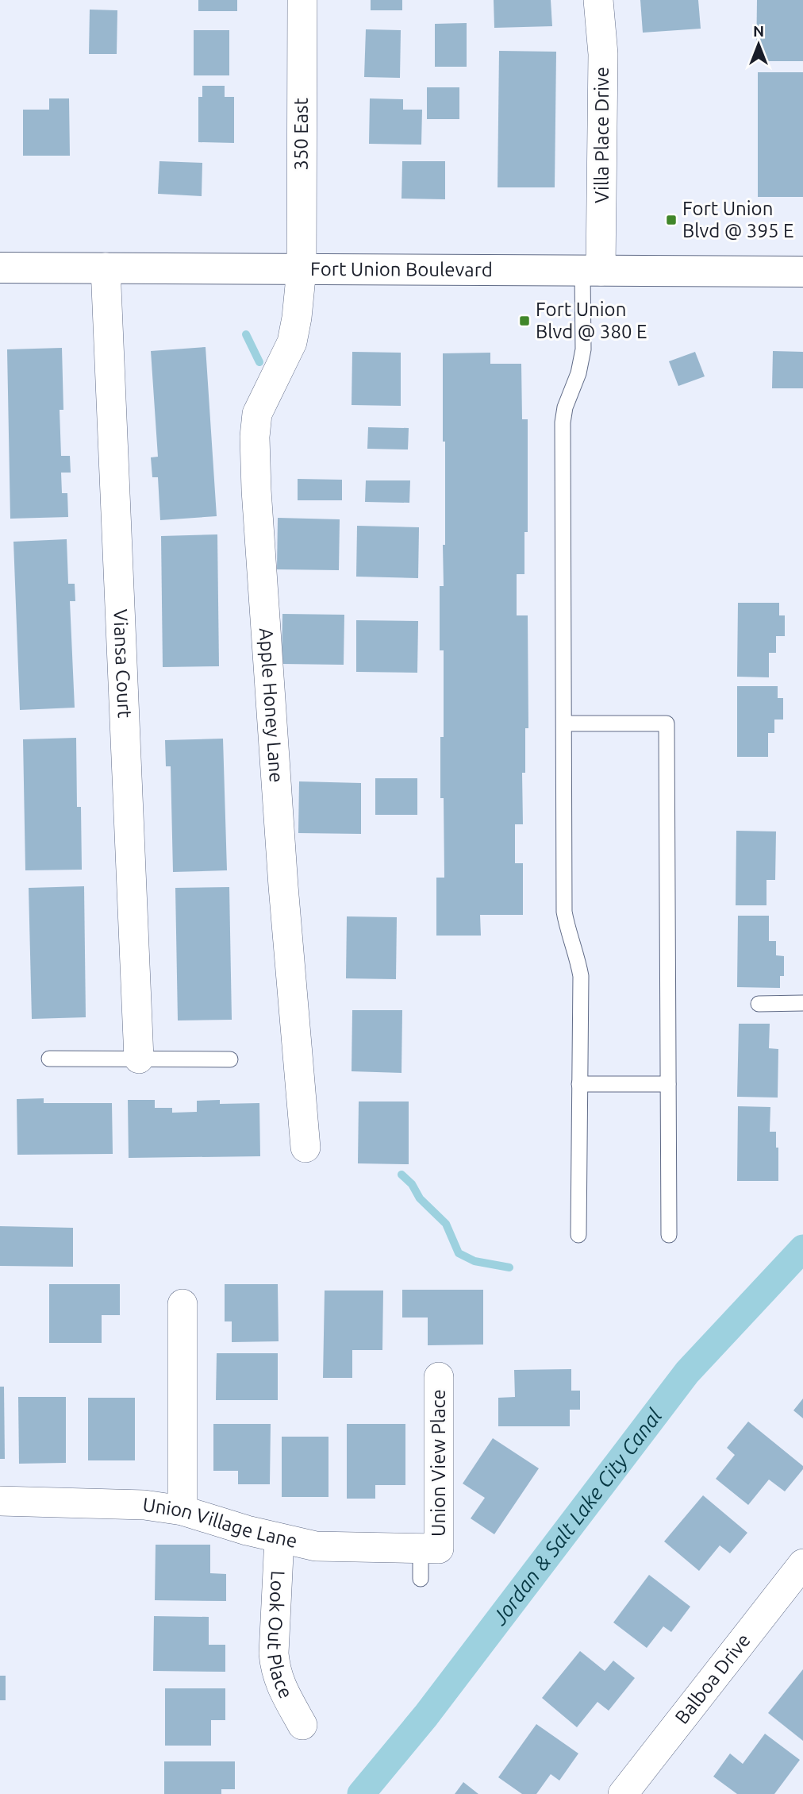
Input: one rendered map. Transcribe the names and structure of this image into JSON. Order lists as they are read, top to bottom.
{
  "streets": {
    "main road": ["Fort Union Boulevard"],
    "street": [
      "350 East",
      "Villa Place Drive",
      "Viansa Court",
      "Apple Honey Lane",
      "Union View Place",
      "Union Village Lane",
      "Look Out Place",
      "Balboa Drive"
    ]
  },
  "crossings": [
    ["350 East", "Fort Union Boulevard"],
    ["350 East", "Apple Honey Lane"],
    ["Villa Place Drive", "Fort Union Boulevard"],
    ["Fort Union Boulevard", "Viansa Court"],
    ["Fort Union Boulevard", "Apple Honey Lane"],
    ["Union View Place", "Union Village Lane"],
    ["Union Village Lane", "Look Out Place"]
  ],
  "water": ["Jordan & Salt Lake City Canal"],
  "places": {
    "transit": ["Fort Union Blvd @ 395 E", "Fort Union Blvd @ 380 E"]
  },
  "north": "top"
}
